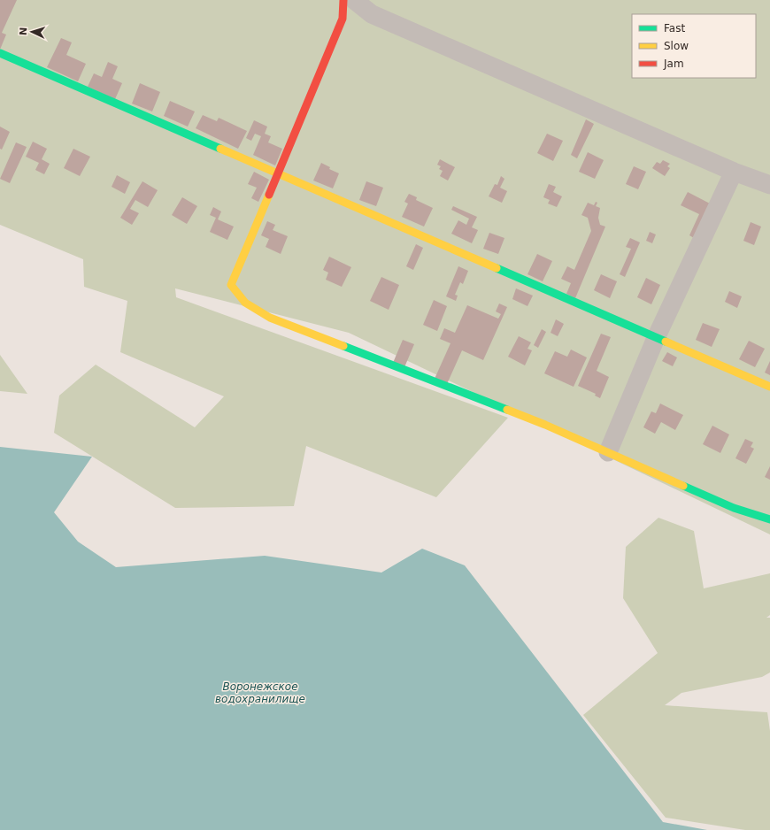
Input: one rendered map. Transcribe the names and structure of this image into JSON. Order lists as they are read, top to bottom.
{
  "water": ["Воронежское водохранилище"],
  "legend": ["Fast", "Slow", "Jam"],
  "north": "left"
}
